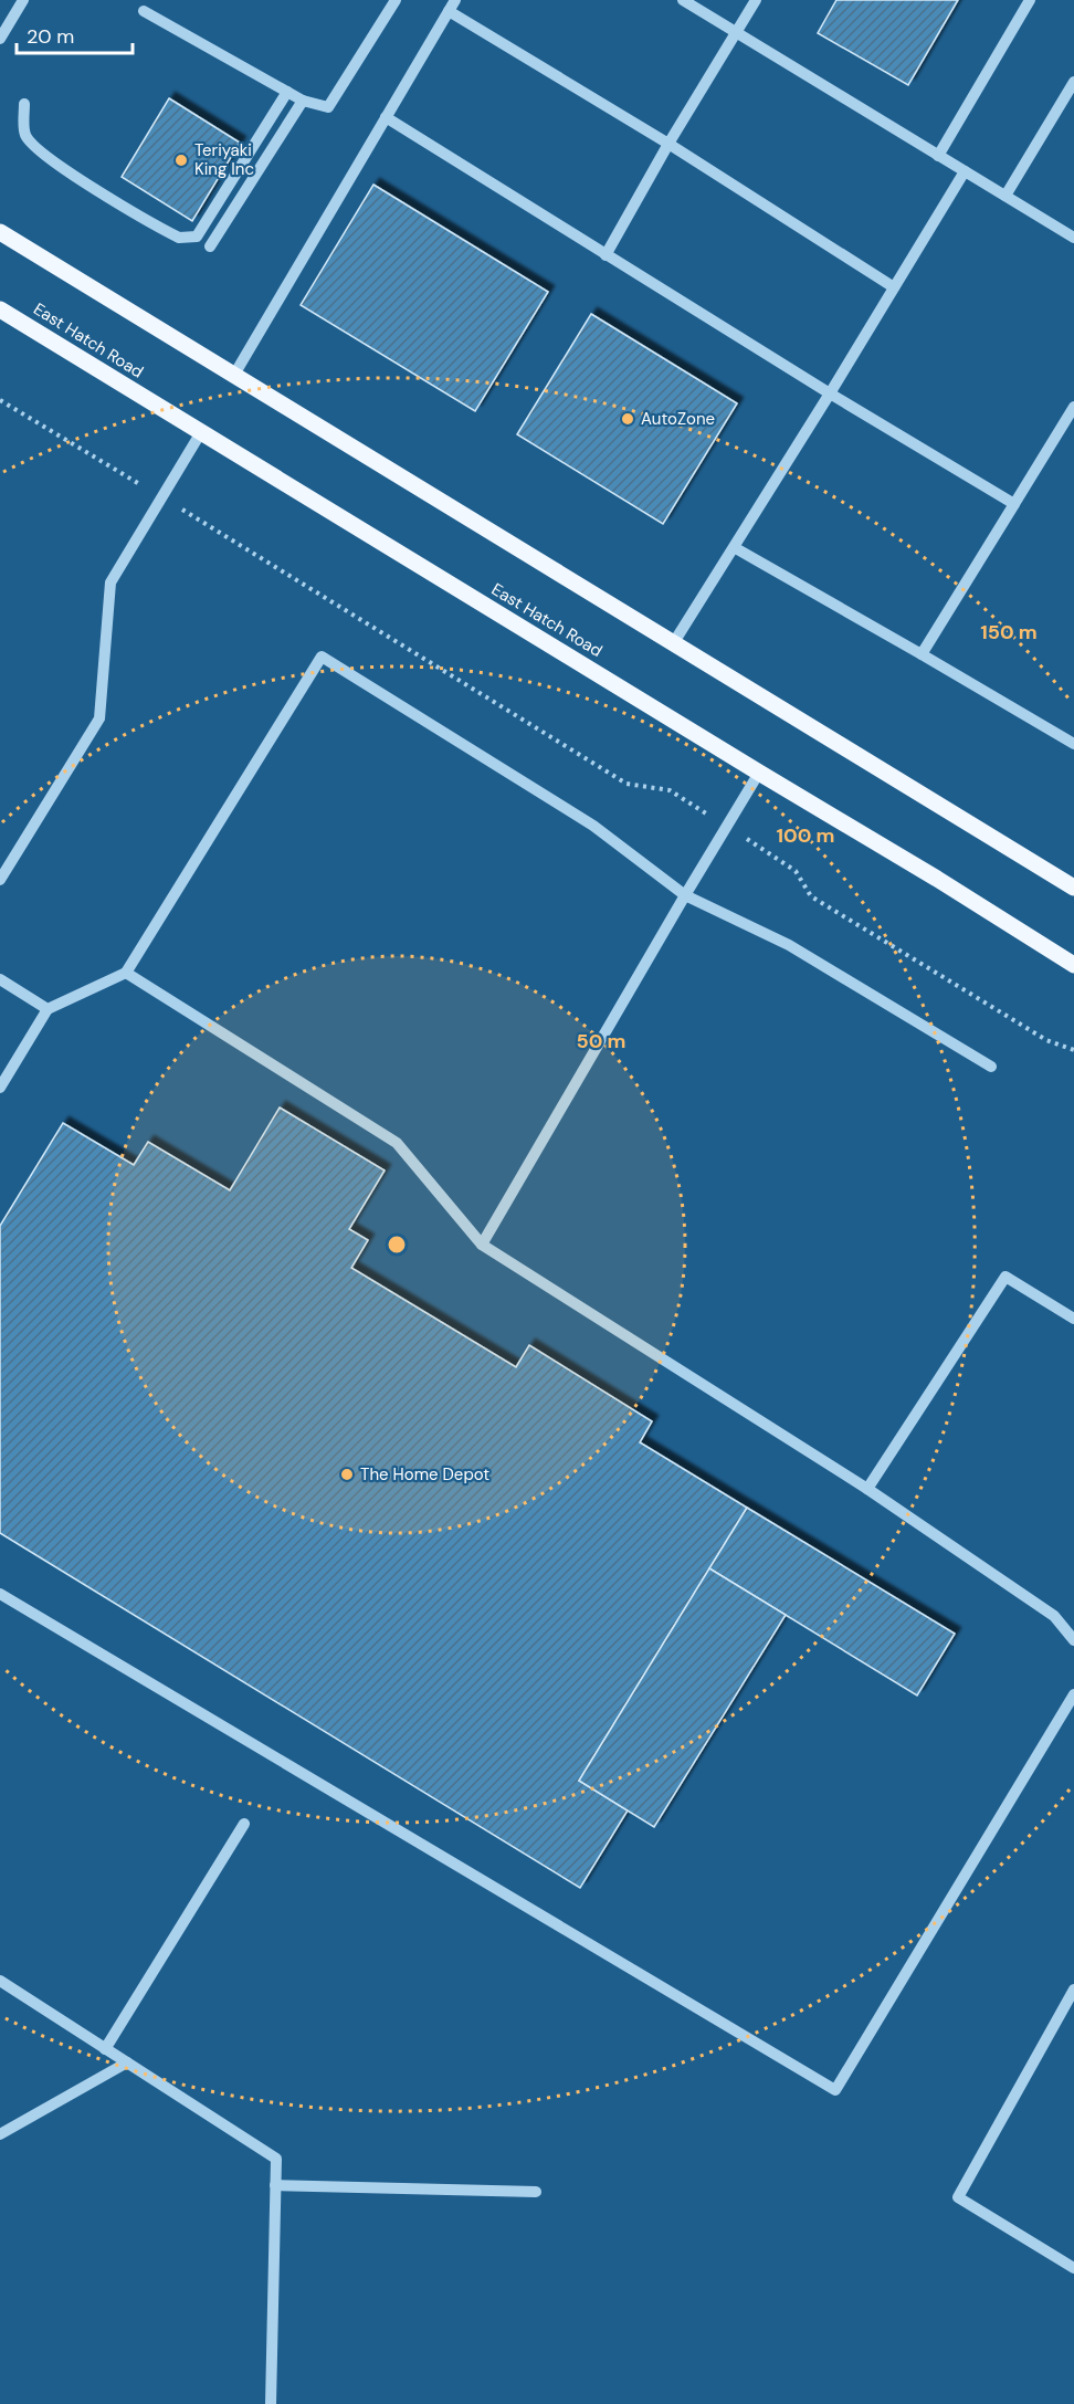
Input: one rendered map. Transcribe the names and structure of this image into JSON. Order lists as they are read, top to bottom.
{
  "streets": {
    "main road": ["East Hatch Road"]
  },
  "places": ["Teriyaki King Inc", "AutoZone", "The Home Depot"],
  "scale_bar": "20 m",
  "rings": ["150 m", "100 m", "50 m"]
}
